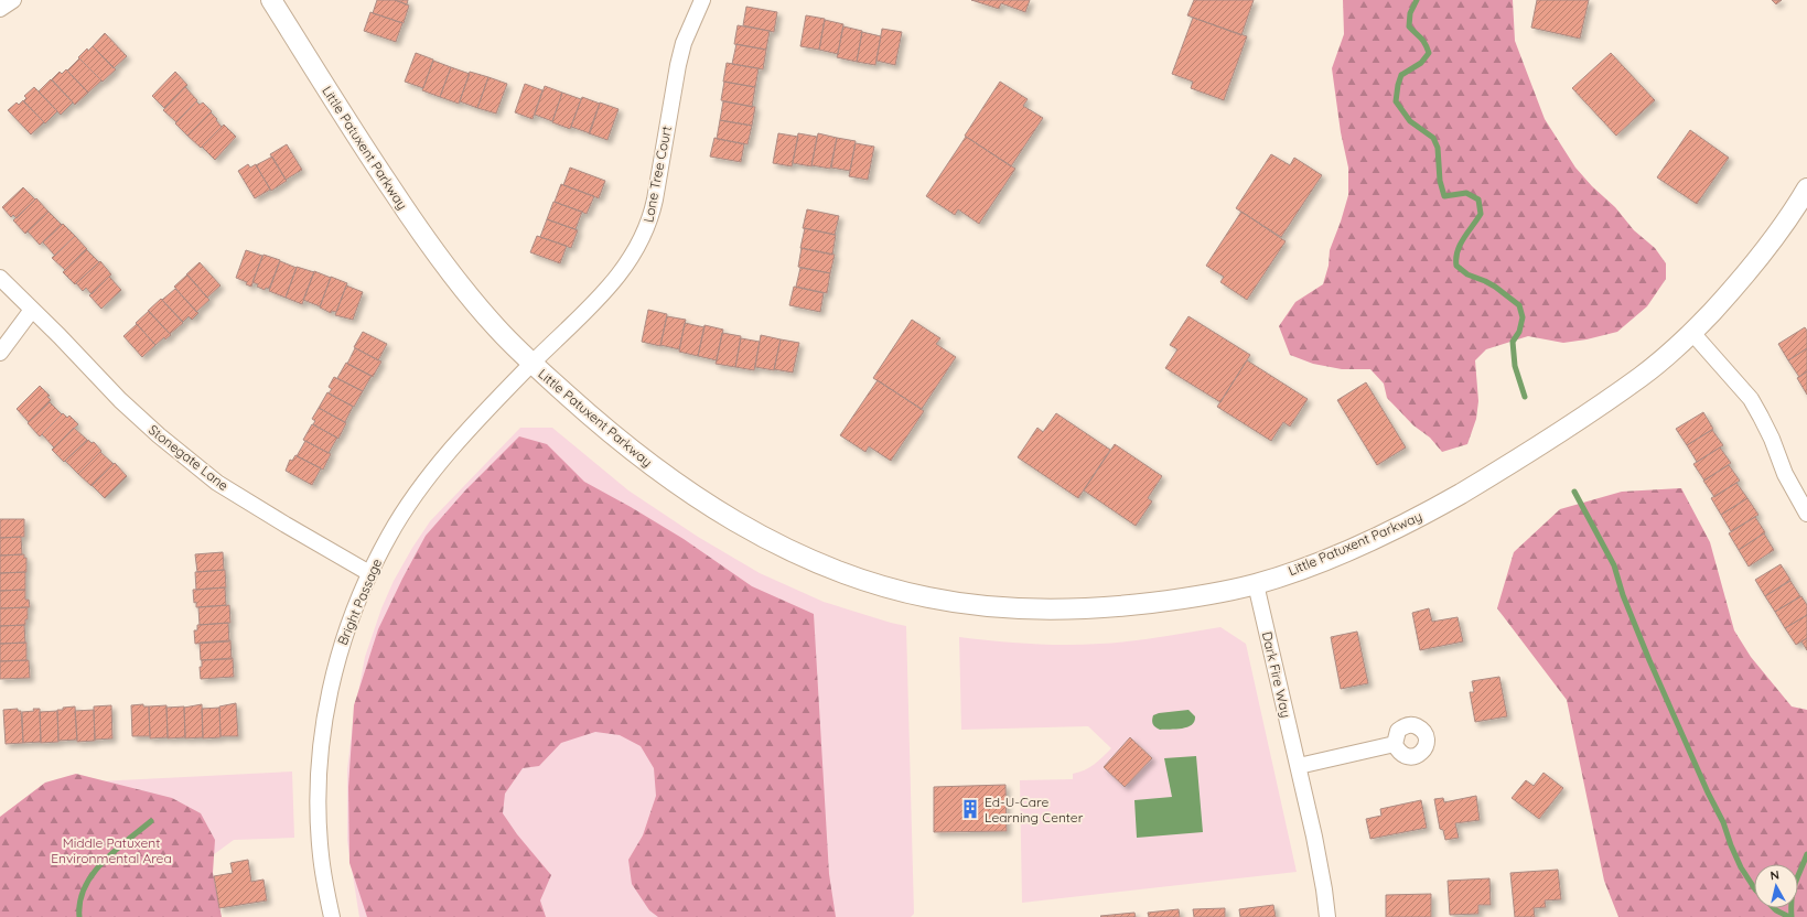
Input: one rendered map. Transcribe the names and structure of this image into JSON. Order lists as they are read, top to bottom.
{
  "streets": {
    "street": [
      "Little Patuxent Parkway",
      "Lone Tree Court",
      "Stonegate Lane",
      "Bright Passage",
      "Dark Fire Way"
    ]
  },
  "crossings": [
    ["Little Patuxent Parkway", "Lone Tree Court"],
    ["Little Patuxent Parkway", "Bright Passage"],
    ["Little Patuxent Parkway", "Dark Fire Way"],
    ["Lone Tree Court", "Bright Passage"],
    ["Stonegate Lane", "Bright Passage"]
  ],
  "parks": ["Middle Patuxent Environmental Area"],
  "places": {
    "building": ["Ed-U-Care Learning Center"]
  },
  "north": "top"
}
